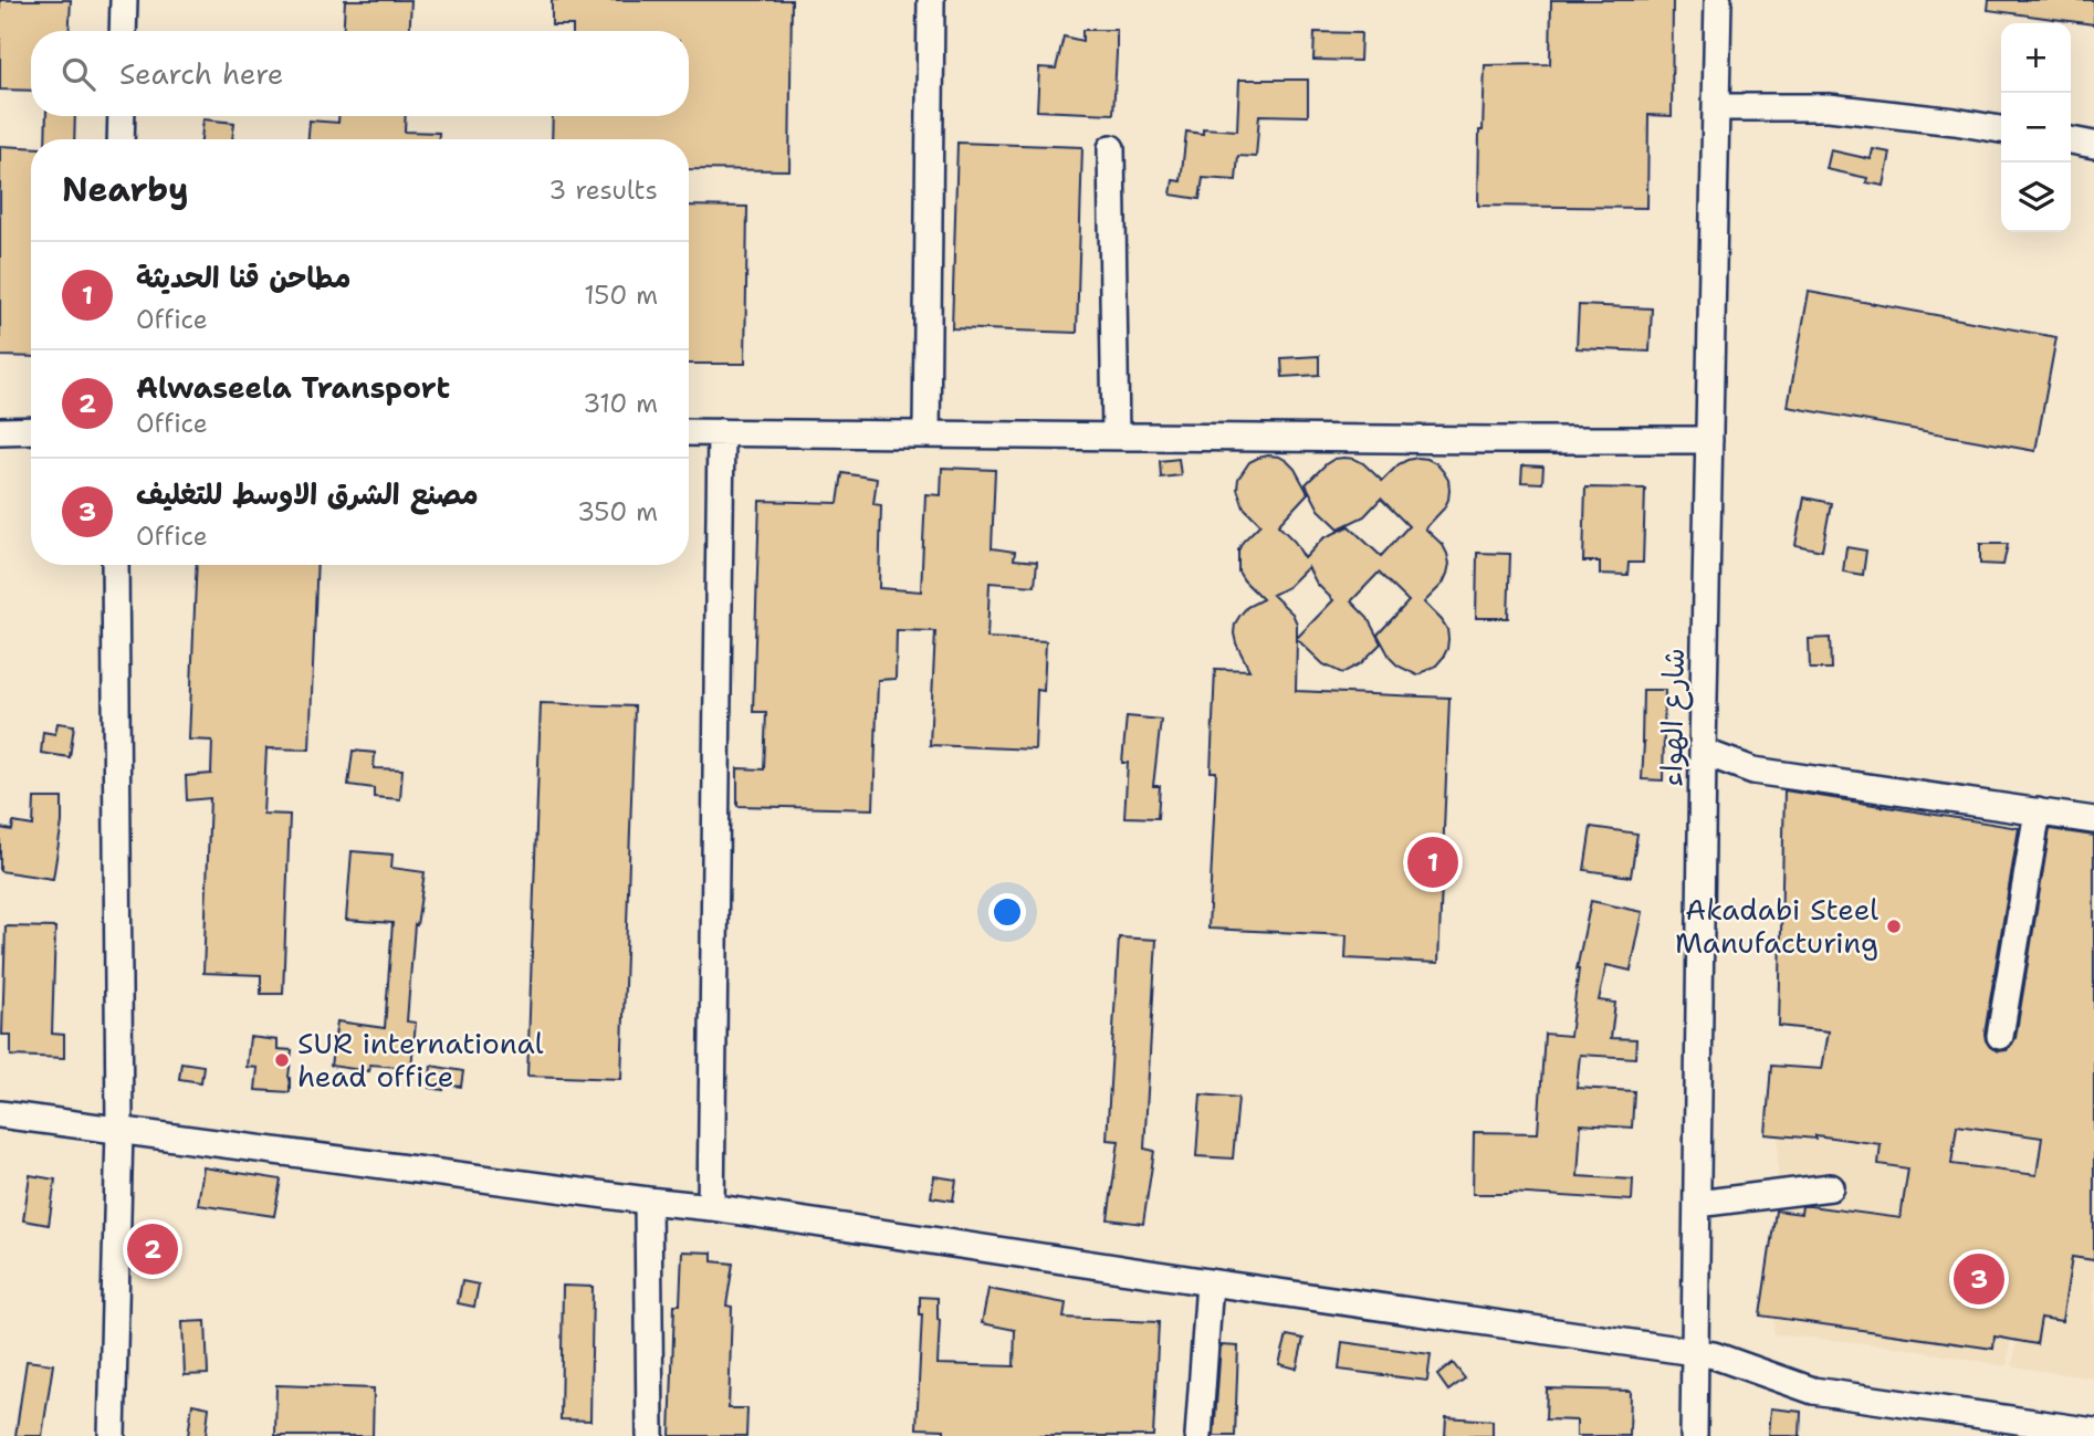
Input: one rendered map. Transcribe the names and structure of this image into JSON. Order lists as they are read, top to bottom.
{
  "streets": {
    "street": ["شارع الهواء"]
  },
  "places": ["Akadabi Steel Manufacturing", "SUR international head office"],
  "page": {
    "map_buttons": ["+", "−"],
    "search": "Search here",
    "heading": ["Nearby", "3 results"],
    "list": [
      {
        "mark": "1",
        "name": "مطاحن قنا الحديثة",
        "note": "Office",
        "value": "150 m"
      },
      {
        "mark": "2",
        "name": "Alwaseela Transport",
        "note": "Office",
        "value": "310 m"
      },
      {
        "mark": "3",
        "name": "مصنع الشرق الاوسط للتغليف",
        "note": "Office",
        "value": "350 m"
      }
    ],
    "pins": ["1", "2", "3"]
  }
}
